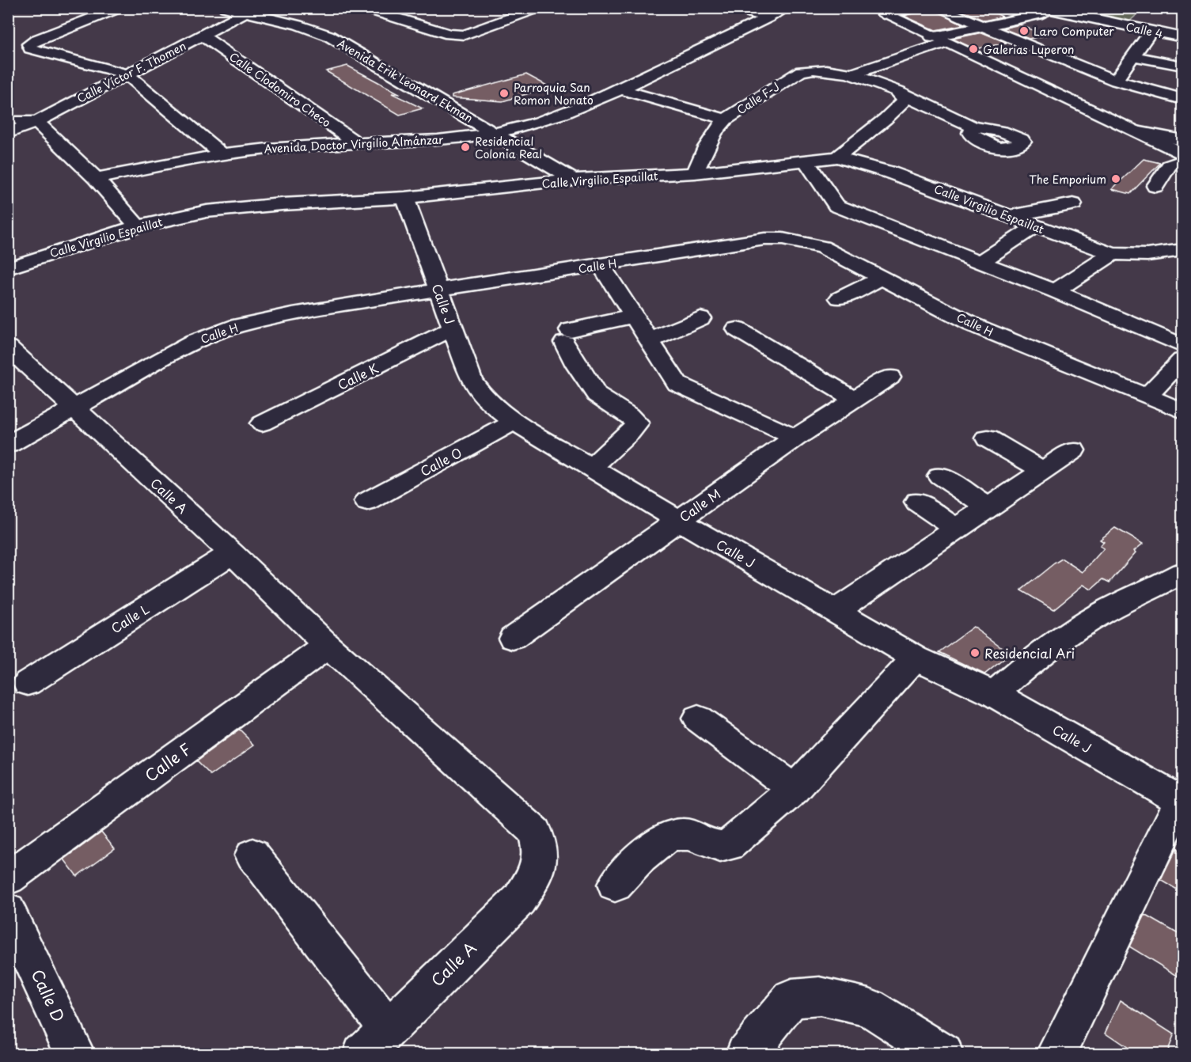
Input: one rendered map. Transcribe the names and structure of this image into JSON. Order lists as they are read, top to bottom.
{
  "streets": {
    "street": [
      "Calle 4",
      "Calle Víctor F. Thomen",
      "Avenida Erik Leonard Ekman",
      "Calle Clodomiro Checo",
      "Calle F-J",
      "Avenida Doctor Virgilio Almánzar",
      "Calle Virgilio Espaillat",
      "Calle H",
      "Calle J",
      "Calle K",
      "Calle O",
      "Calle A",
      "Calle M",
      "Calle L",
      "Calle F",
      "Calle D"
    ]
  },
  "crossings": [
    ["Calle Víctor F. Thomen", "Avenida Erik Leonard Ekman"],
    ["Calle Víctor F. Thomen", "Calle Clodomiro Checo"],
    ["Avenida Erik Leonard Ekman", "Avenida Doctor Virgilio Almánzar"],
    ["Avenida Erik Leonard Ekman", "Calle Virgilio Espaillat"],
    ["Calle Clodomiro Checo", "Avenida Doctor Virgilio Almánzar"],
    ["Calle F-J", "Calle Virgilio Espaillat"],
    ["Calle Virgilio Espaillat", "Calle J"],
    ["Calle H", "Calle J"],
    ["Calle H", "Calle A"],
    ["Calle J", "Calle K"],
    ["Calle J", "Calle O"],
    ["Calle J", "Calle M"],
    ["Calle A", "Calle L"],
    ["Calle A", "Calle F"]
  ],
  "places": [
    "Laro Computer",
    "Galerias Luperon",
    "Parroquia San Romon Nonato",
    "Residencial Colonia Real",
    "The Emporium",
    "Residencial Ari"
  ]
}
